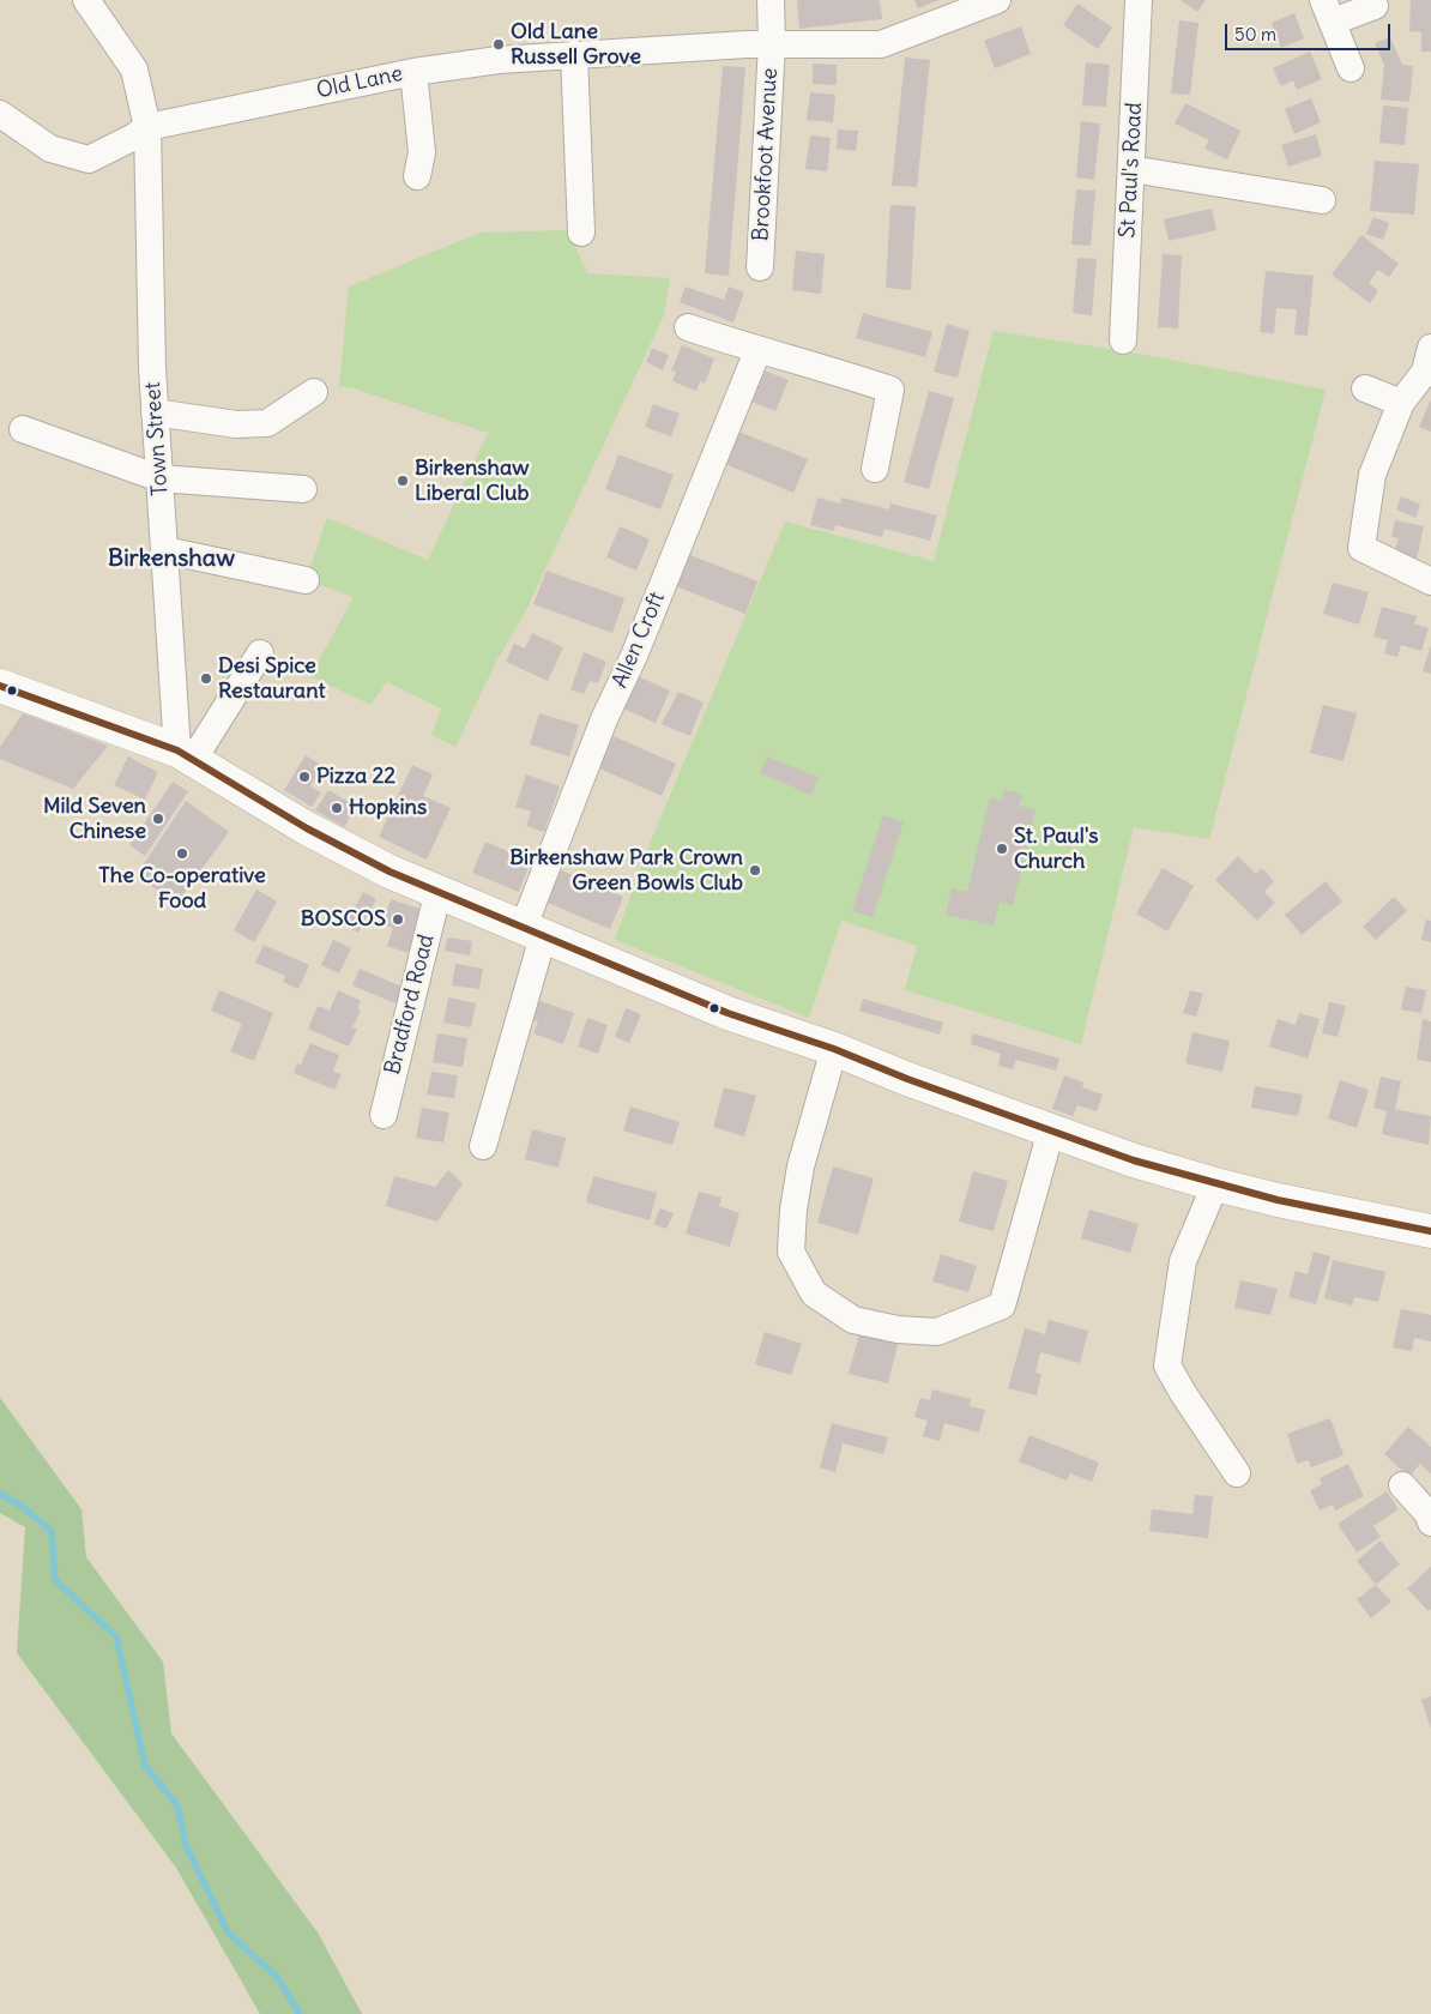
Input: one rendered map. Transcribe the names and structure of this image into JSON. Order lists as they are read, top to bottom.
{
  "streets": {
    "street": [
      "Old Lane",
      "Brookfoot Avenue",
      "St Paul's Road",
      "Town Street",
      "Allen Croft",
      "Bradford Road"
    ]
  },
  "crossings": [
    ["Old Lane", "Brookfoot Avenue"],
    ["Old Lane", "Town Street"]
  ],
  "districts": ["Birkenshaw"],
  "places": [
    "Old Lane Russell Grove",
    "Birkenshaw Liberal Club",
    "Desi Spice Restaurant",
    "Pizza 22",
    "Hopkins",
    "Mild Seven Chinese",
    "St. Paul's Church",
    "The Co-operative Food",
    "Birkenshaw Park Crown Green Bowls Club",
    "BOSCOS"
  ],
  "scale_bar": "50 m"
}
